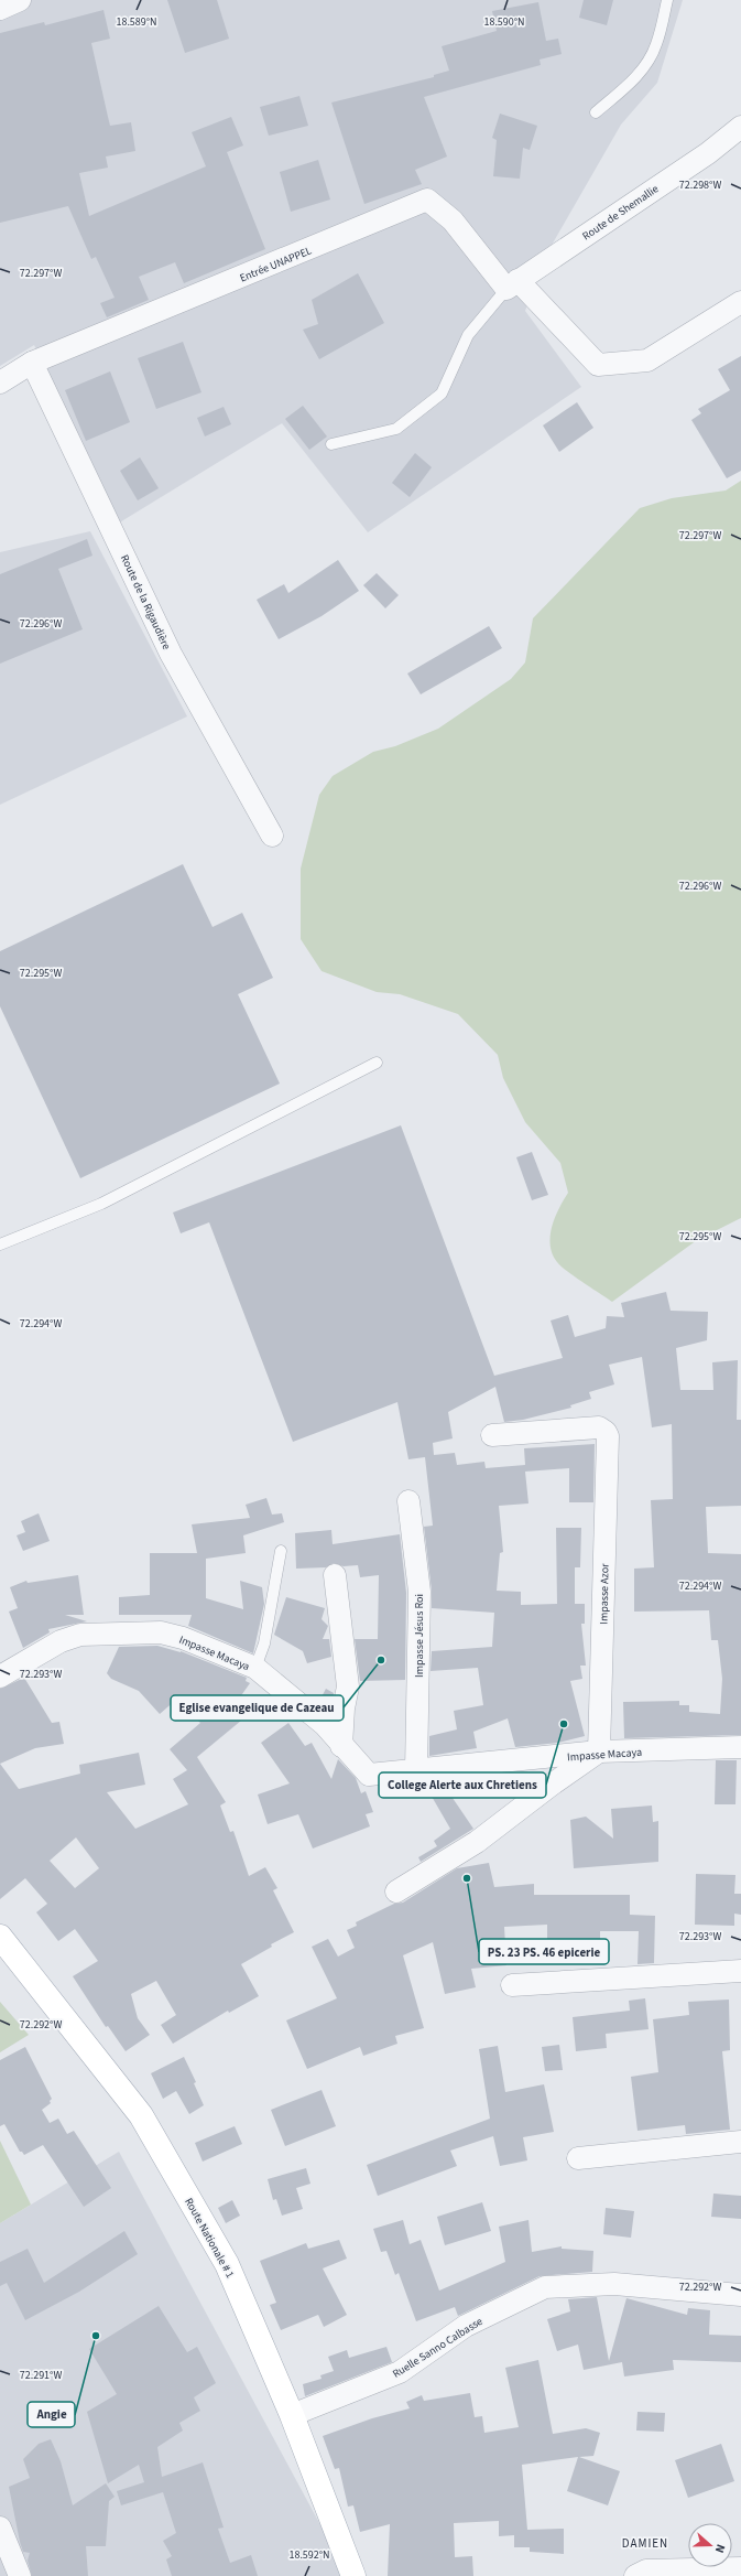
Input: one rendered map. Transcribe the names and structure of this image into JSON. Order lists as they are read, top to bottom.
{
  "streets": {
    "main road": ["Route Nationale # 1"],
    "street": [
      "Route de Shemallie",
      "Entrée UNAPPEL",
      "Route de la Rigaudière",
      "Impasse Azor",
      "Impasse Jésus Roi",
      "Impasse Macaya",
      "Ruelle Sanno Calbasse"
    ]
  },
  "crossings": [
    ["Route de Shemallie", "Entrée UNAPPEL"],
    ["Entrée UNAPPEL", "Route de la Rigaudière"],
    ["Impasse Azor", "Impasse Macaya"],
    ["Impasse Jésus Roi", "Impasse Macaya"],
    ["Route Nationale # 1", "Ruelle Sanno Calbasse"]
  ],
  "districts": ["DAMIEN"],
  "places": [
    "Eglise evangelique de Cazeau",
    "College Alerte aux Chretiens",
    "PS. 23 PS. 46 epicerie",
    "Angie"
  ],
  "north": "right",
  "coordinates": [
    "18.589°N",
    "18.590°N",
    "72.298°W",
    "72.297°W",
    "72.296°W",
    "72.295°W",
    "72.294°W",
    "72.293°W",
    "72.292°W",
    "72.291°W",
    "18.592°N"
  ]
}
